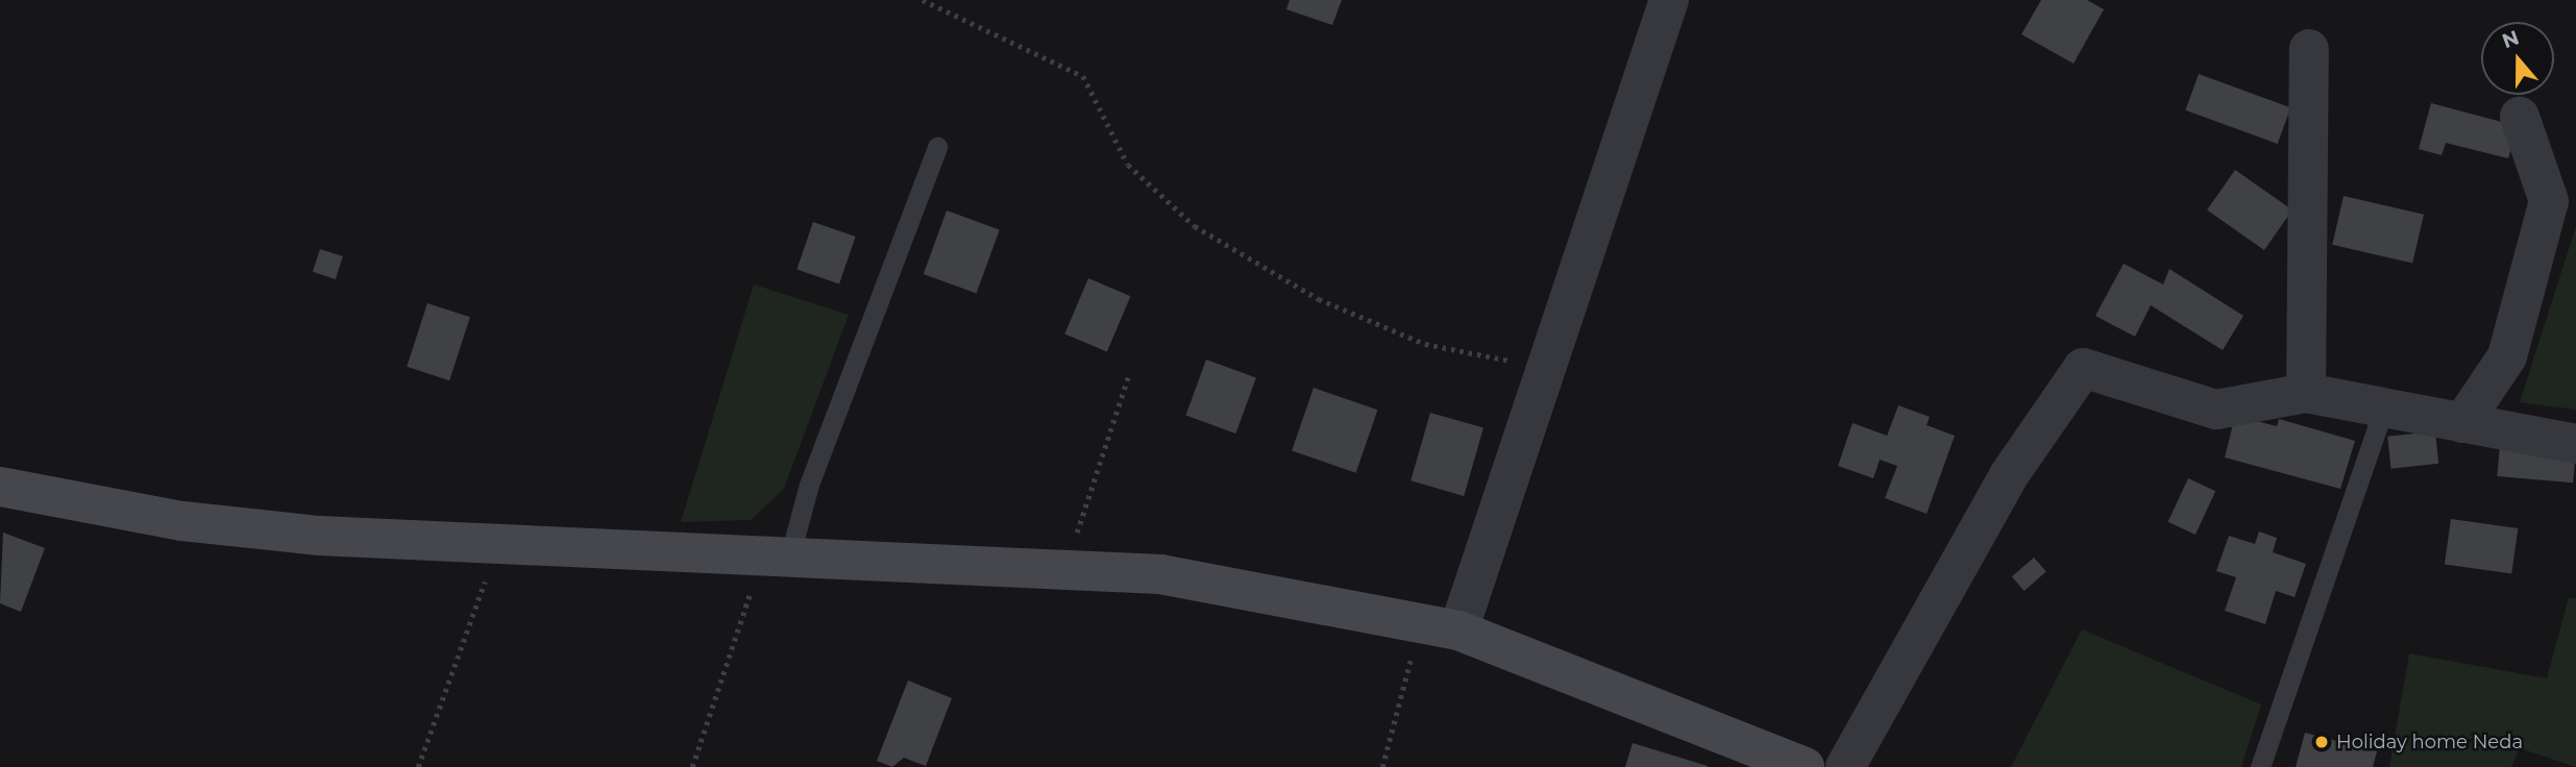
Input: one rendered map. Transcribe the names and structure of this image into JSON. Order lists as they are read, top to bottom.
{
  "places": ["Holiday home Neda"],
  "north": "top"
}
